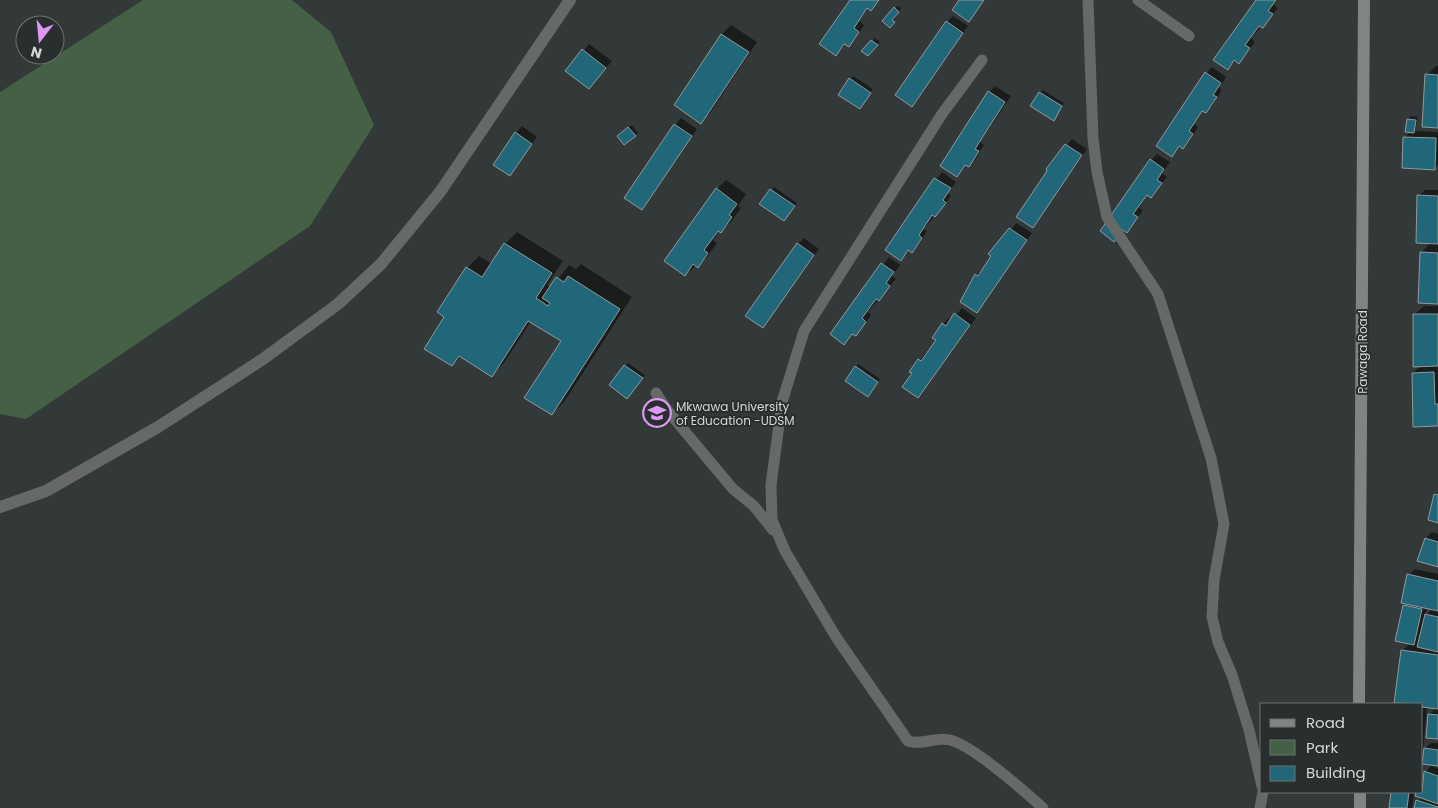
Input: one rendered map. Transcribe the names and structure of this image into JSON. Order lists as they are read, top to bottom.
{
  "streets": {
    "main road": ["Pawaga Road"]
  },
  "places": {
    "school or university": ["Mkwawa University of Education -UDSM"]
  },
  "legend": ["Road", "Park", "Building"],
  "north": "bottom"
}
